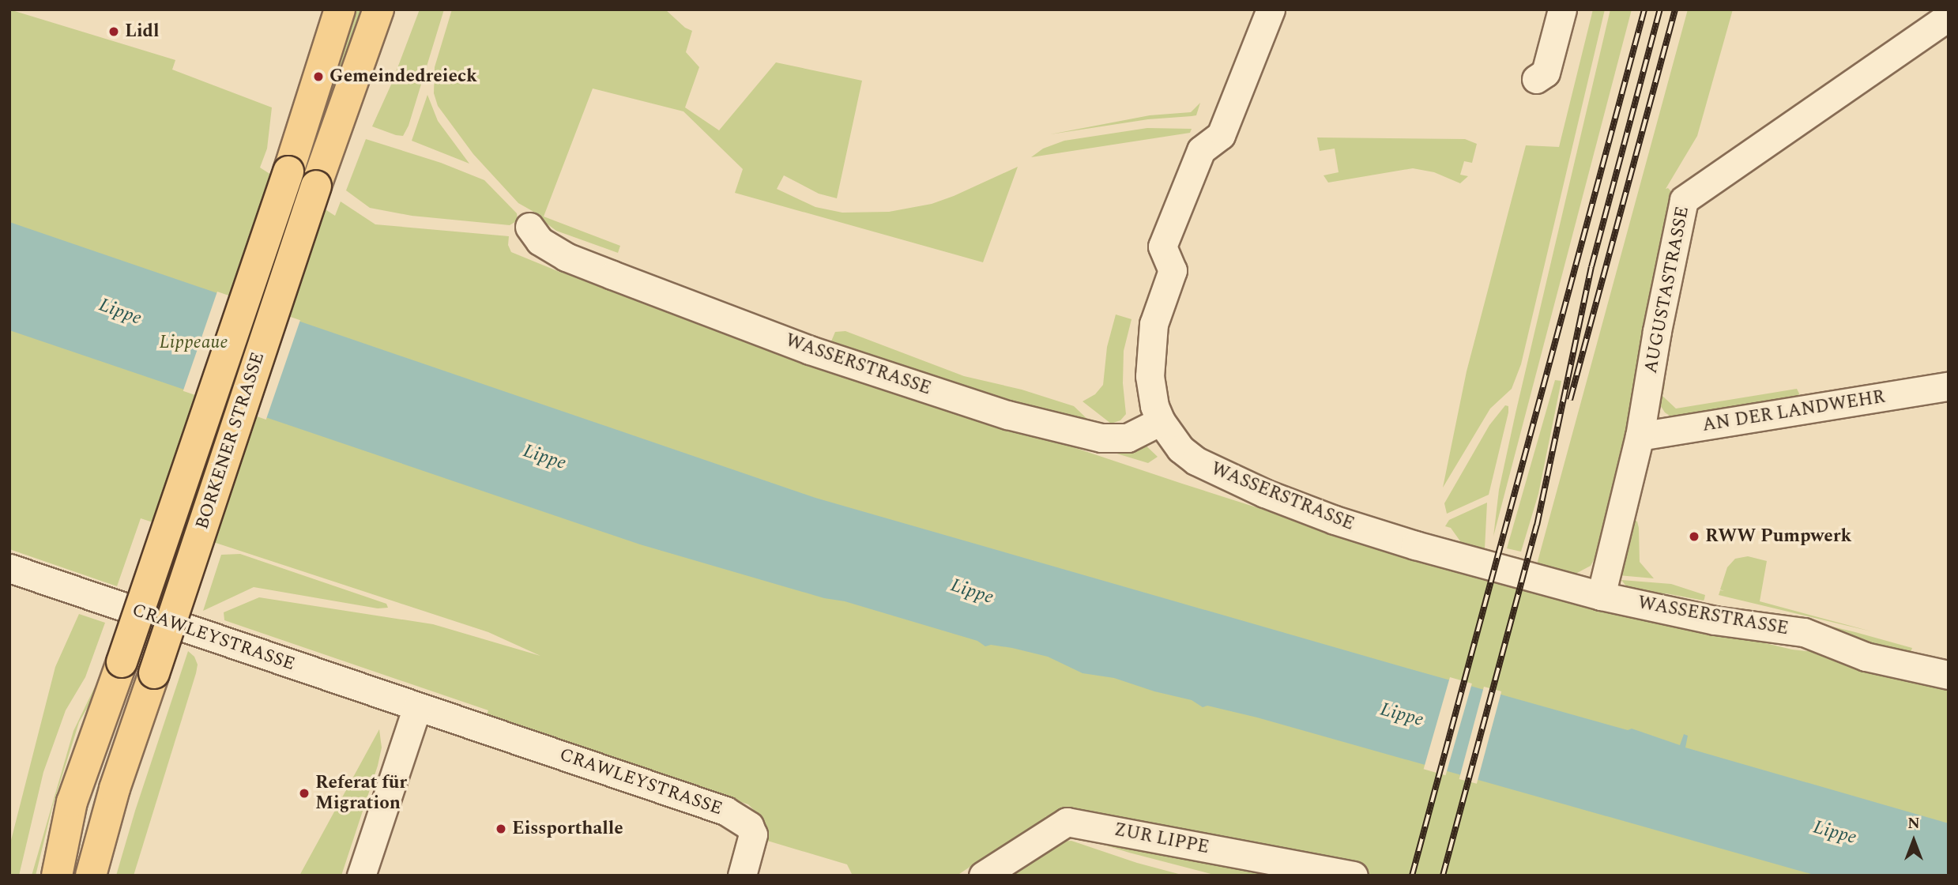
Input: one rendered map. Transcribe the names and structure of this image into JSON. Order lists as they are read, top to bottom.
{
  "streets": {
    "main road": ["BORKENER STRASSE"],
    "street": [
      "AUGUSTASTRASSE",
      "WASSERSTRASSE",
      "AN DER LANDWEHR",
      "CRAWLEYSTRASSE",
      "ZUR LIPPE"
    ]
  },
  "crossings": [
    ["AUGUSTASTRASSE", "WASSERSTRASSE"],
    ["AUGUSTASTRASSE", "AN DER LANDWEHR"]
  ],
  "water": ["Lippe"],
  "parks": ["Lippeaue"],
  "places": [
    "Lidl",
    "Gemeindedreieck",
    "RWW Pumpwerk",
    "Referat für Migration",
    "Eissporthalle"
  ],
  "north": "top"
}
